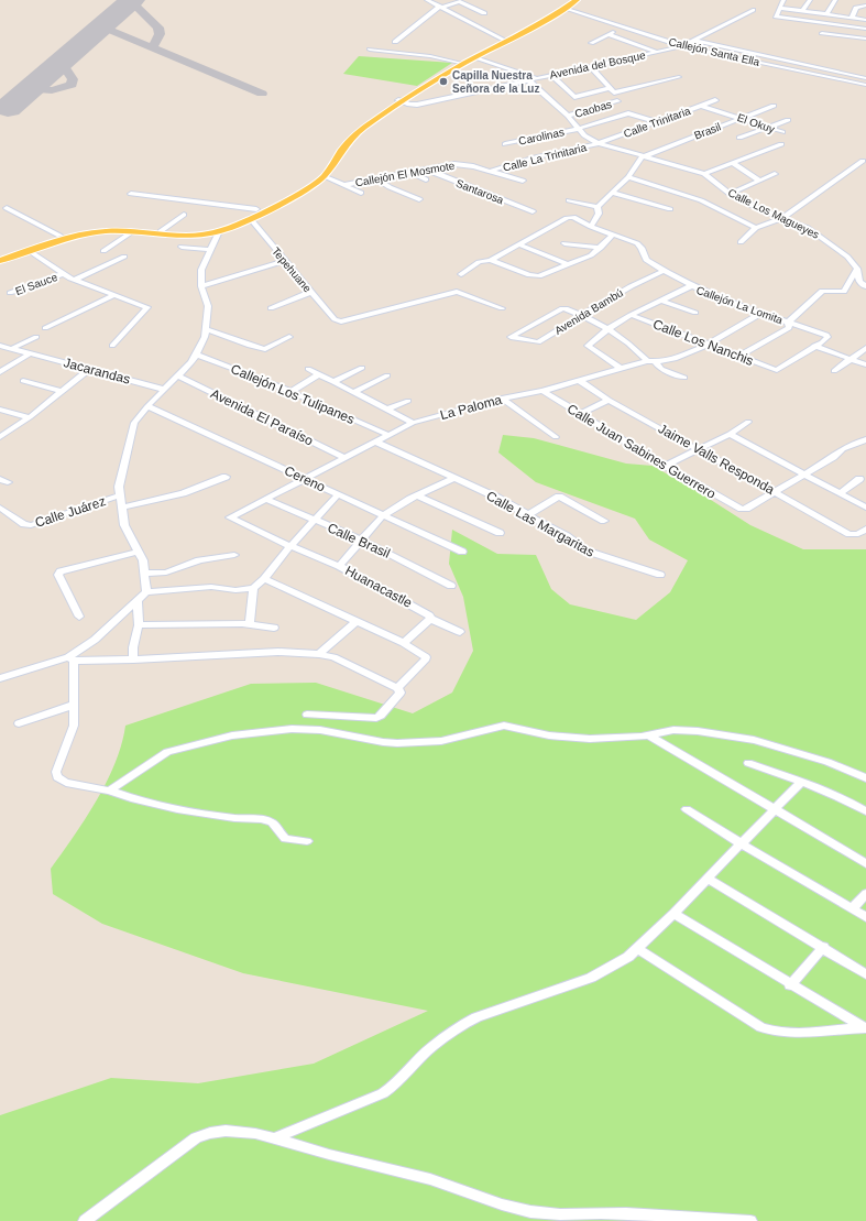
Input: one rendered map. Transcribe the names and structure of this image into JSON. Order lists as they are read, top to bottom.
{
  "streets": {
    "street": [
      "Callejón Santa Ella",
      "Avenida del Bosque",
      "Caobas",
      "Calle Trinitaria",
      "El Okuy",
      "Brasil",
      "Carolinas",
      "Calle La Trinitaria",
      "Callejón El Mosmote",
      "Santarosa",
      "Calle Los Magueyes",
      "Tepehuane",
      "El Sauce",
      "Callejón La Lomita",
      "Avenida Bambú",
      "Calle Los Nanchis",
      "Jacarandas",
      "Callejón Los Tulipanes",
      "La Paloma",
      "Avenida El Paraíso",
      "Calle Juan Sabines Guerrero",
      "Jaime Valls Responda",
      "Cereno",
      "Calle Juárez",
      "Calle Las Margaritas",
      "Calle Brasil",
      "Huanacastle"
    ]
  },
  "crossings": [
    ["Callejón Santa Ella", "Avenida del Bosque"],
    ["Avenida del Bosque", "Calle Los Magueyes"],
    ["Caobas", "Calle Los Magueyes"],
    ["Calle Trinitaria", "El Okuy"],
    ["Calle Trinitaria", "Carolinas"],
    ["Calle Trinitaria", "Calle La Trinitaria"],
    ["Calle Trinitaria", "Calle Los Magueyes"],
    ["El Okuy", "Brasil"],
    ["Brasil", "Calle Los Magueyes"],
    ["Carolinas", "Calle Los Magueyes"],
    ["Calle La Trinitaria", "Callejón El Mosmote"],
    ["Calle La Trinitaria", "Calle Los Magueyes"],
    ["Callejón El Mosmote", "Santarosa"],
    ["Callejón La Lomita", "Avenida Bambú"],
    ["Callejón La Lomita", "Calle Los Nanchis"],
    ["Callejón Los Tulipanes", "La Paloma"],
    ["La Paloma", "Avenida El Paraíso"],
    ["La Paloma", "Calle Juan Sabines Guerrero"],
    ["La Paloma", "Jaime Valls Responda"],
    ["La Paloma", "Cereno"],
    ["La Paloma", "Calle Las Margaritas"],
    ["La Paloma", "Calle Brasil"],
    ["La Paloma", "Huanacastle"],
    ["Calle Juan Sabines Guerrero", "Jaime Valls Responda"]
  ],
  "places": ["Capilla Nuestra Señora de la Luz"]
}
